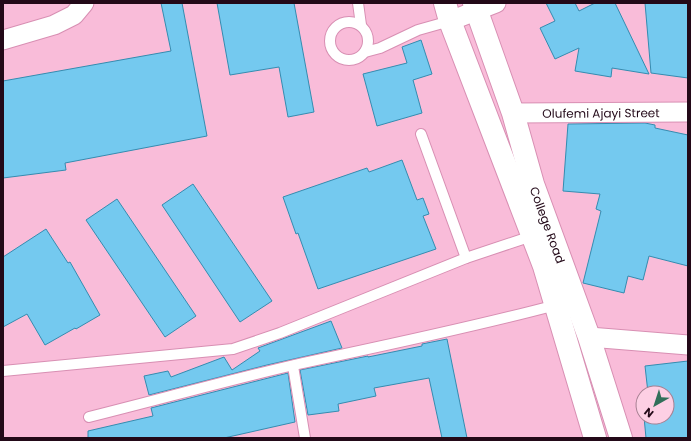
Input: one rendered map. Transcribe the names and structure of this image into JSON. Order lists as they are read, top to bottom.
{
  "streets": {
    "main road": ["College Road"],
    "street": ["Olufemi Ajayi Street"]
  },
  "crossings": [
    ["Olufemi Ajayi Street", "College Road"]
  ],
  "north": "bottom left"
}
